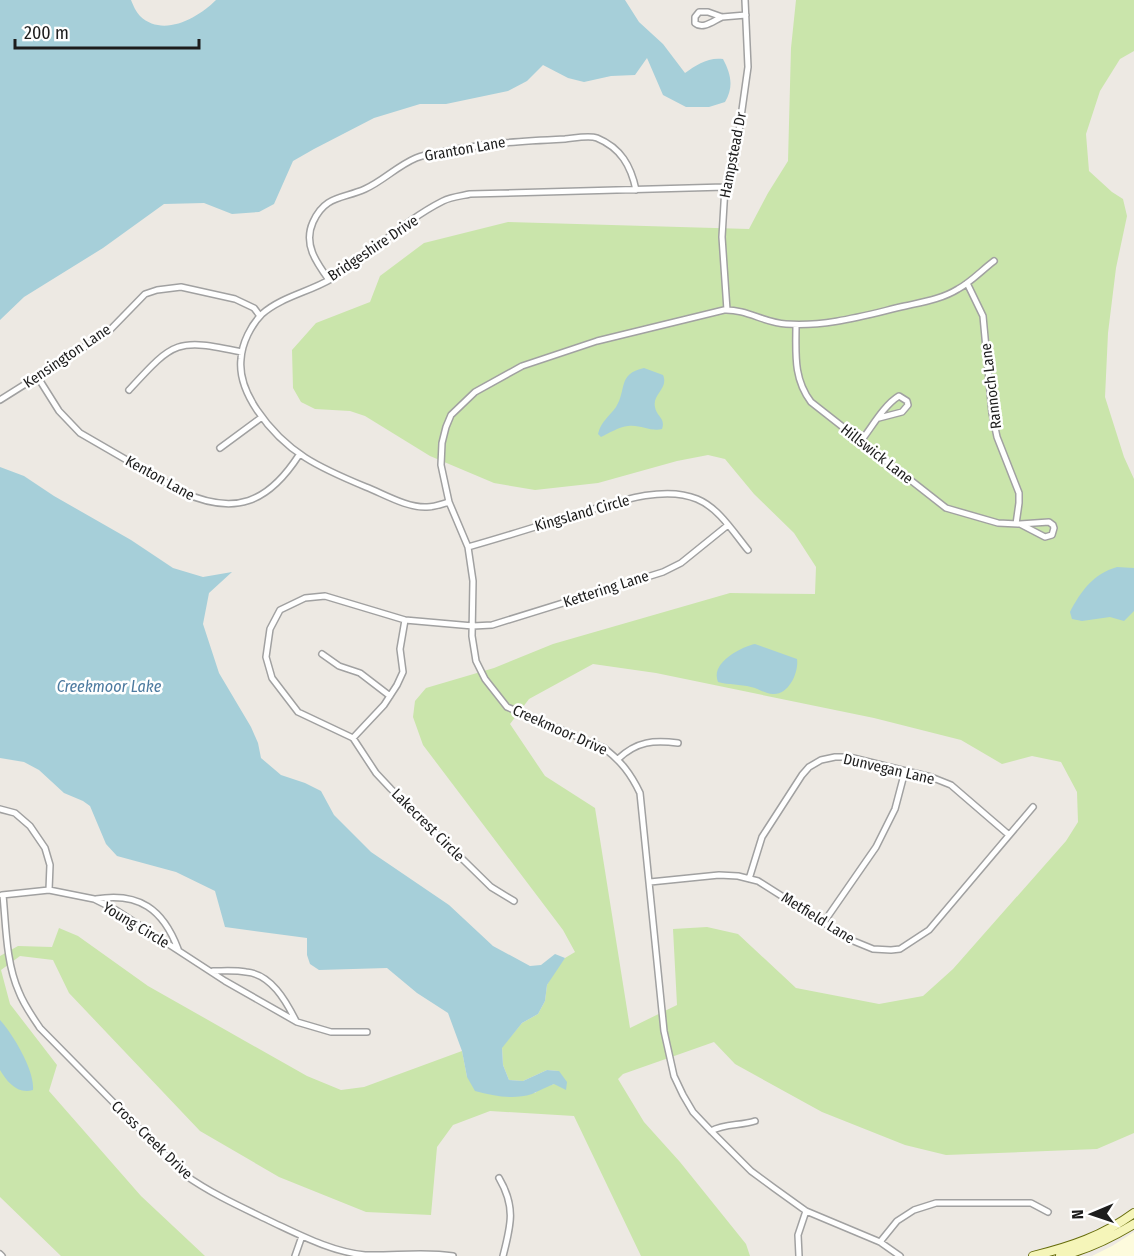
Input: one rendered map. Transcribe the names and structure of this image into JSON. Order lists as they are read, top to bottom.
{
  "streets": {
    "street": [
      "Granton Lane",
      "Hampstead Dr",
      "Bridgeshire Drive",
      "Kensington Lane",
      "Rannoch Lane",
      "Hillswick Lane",
      "Kenton Lane",
      "Kingsland Circle",
      "Kettering Lane",
      "Creekmoor Drive",
      "Dunvegan Lane",
      "Lakecrest Circle",
      "Metfield Lane",
      "Young Circle",
      "Cross Creek Drive"
    ]
  },
  "crossings": [
    ["Granton Lane", "Bridgeshire Drive"],
    ["Hampstead Dr", "Bridgeshire Drive"],
    ["Hampstead Dr", "Creekmoor Drive"],
    ["Bridgeshire Drive", "Kensington Lane"],
    ["Bridgeshire Drive", "Kenton Lane"],
    ["Bridgeshire Drive", "Creekmoor Drive"],
    ["Kensington Lane", "Kenton Lane"],
    ["Rannoch Lane", "Hillswick Lane"],
    ["Rannoch Lane", "Creekmoor Drive"],
    ["Hillswick Lane", "Creekmoor Drive"],
    ["Kingsland Circle", "Kettering Lane"],
    ["Kingsland Circle", "Creekmoor Drive"],
    ["Kettering Lane", "Creekmoor Drive"],
    ["Creekmoor Drive", "Metfield Lane"],
    ["Dunvegan Lane", "Metfield Lane"],
    ["Young Circle", "Cross Creek Drive"]
  ],
  "water": ["Creekmoor Lake"],
  "scale_bar": "200 m",
  "north": "left"
}
